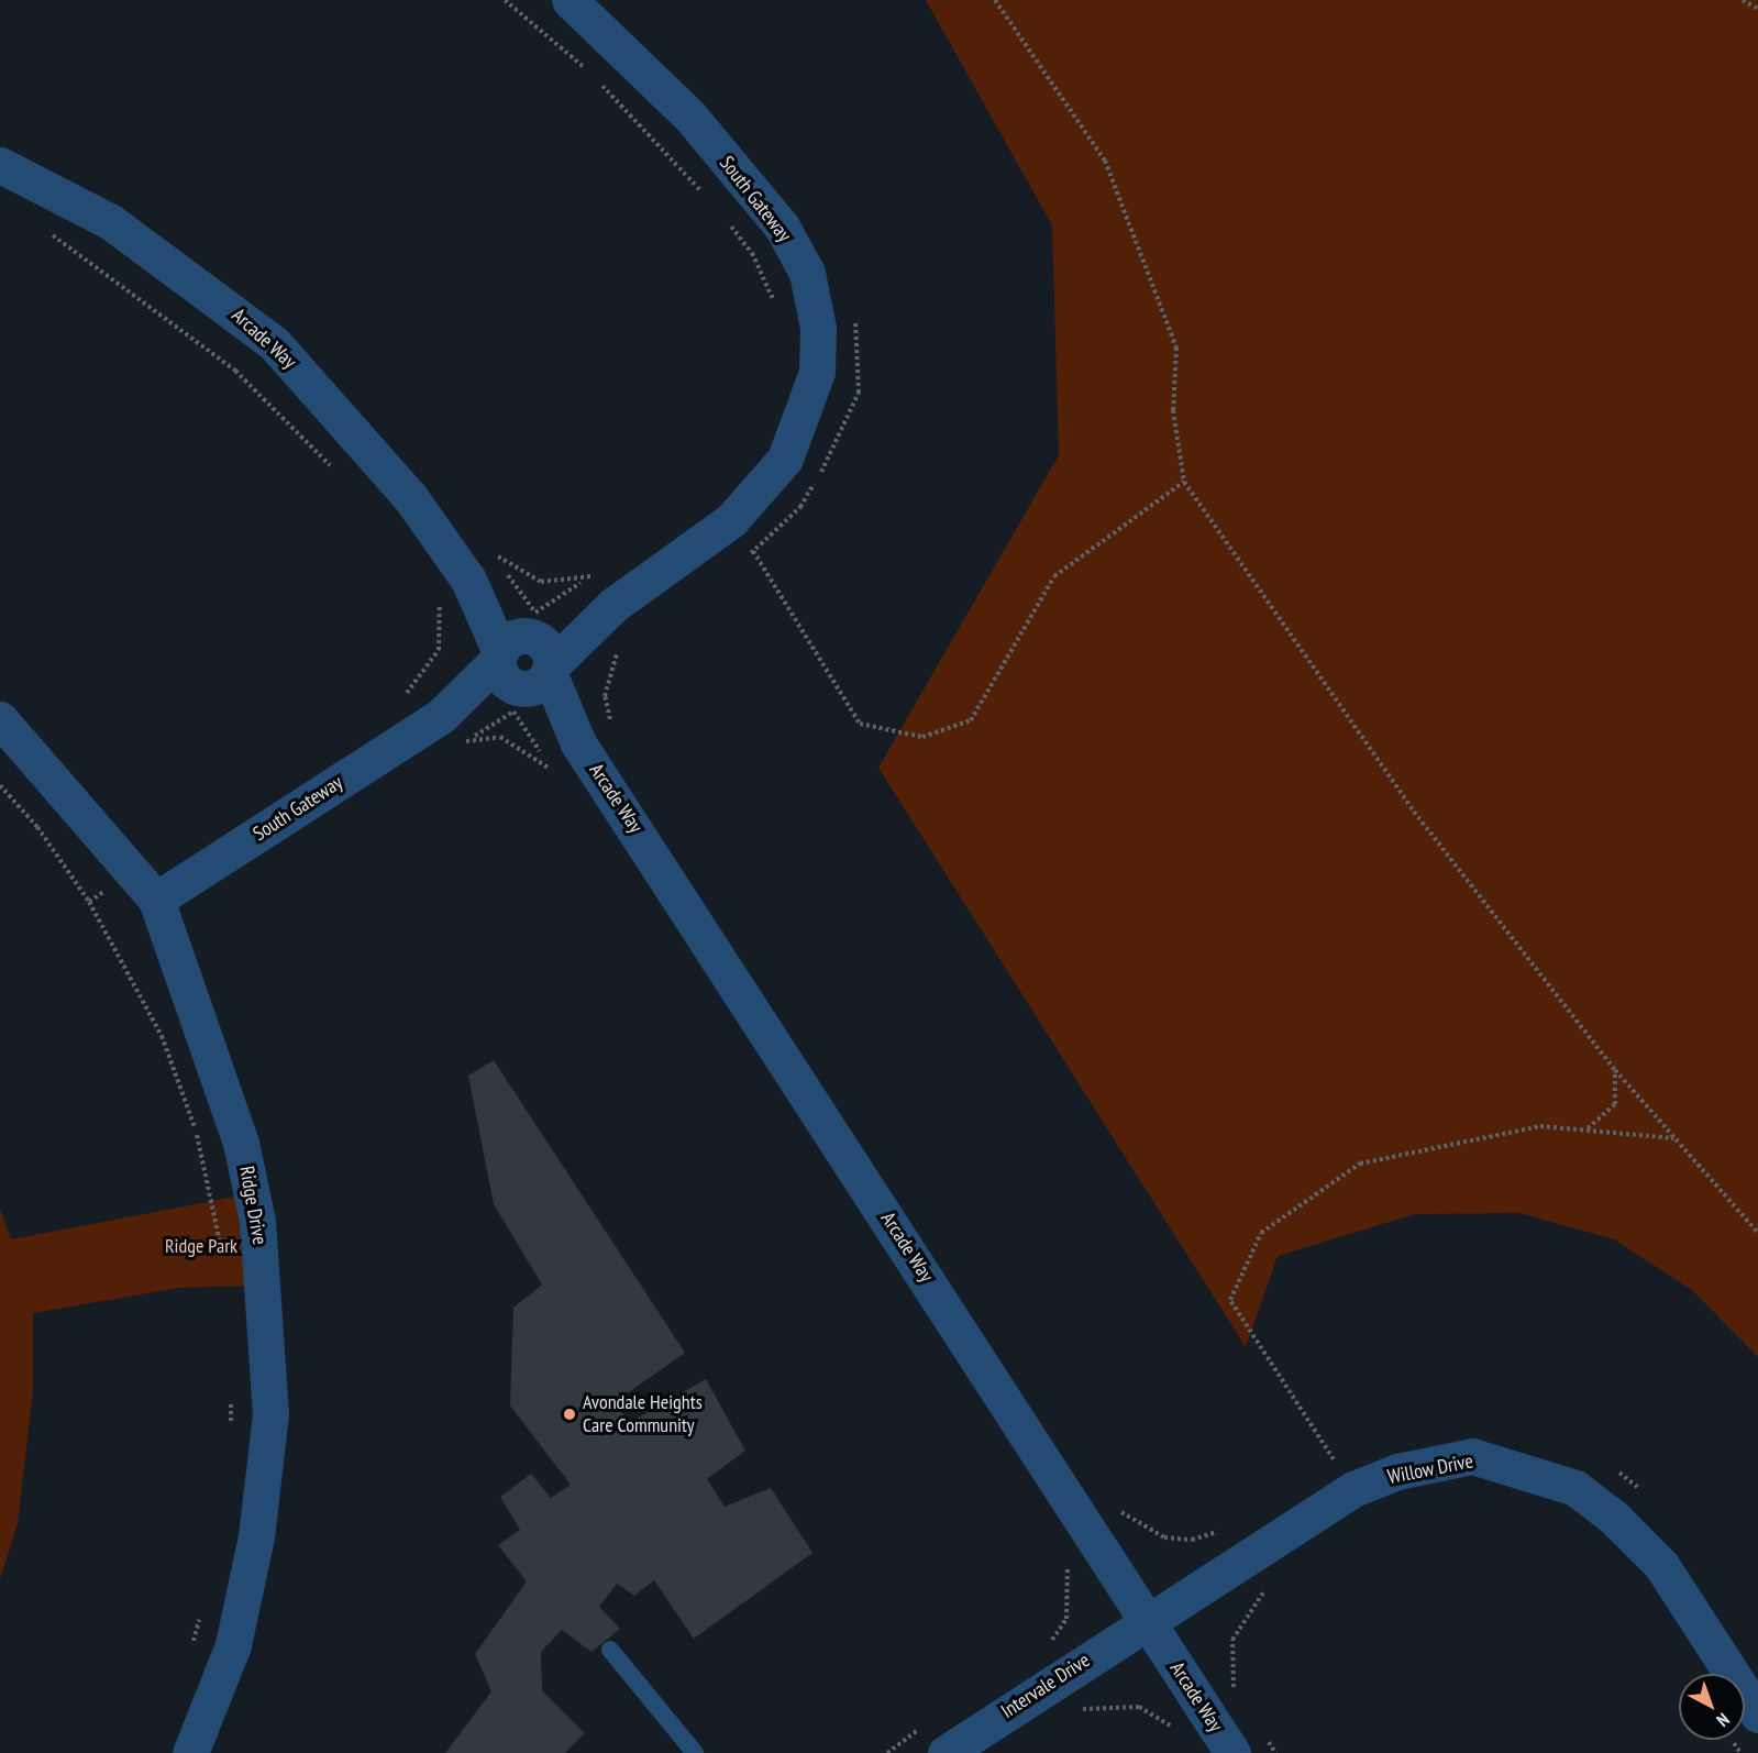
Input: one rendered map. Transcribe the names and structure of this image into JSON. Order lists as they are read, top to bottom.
{
  "streets": {
    "street": [
      "South Gateway",
      "Arcade Way",
      "Ridge Drive",
      "Willow Drive",
      "Intervale Drive"
    ]
  },
  "crossings": [
    ["South Gateway", "Arcade Way"],
    ["South Gateway", "Ridge Drive"],
    ["Arcade Way", "Willow Drive"],
    ["Arcade Way", "Intervale Drive"],
    ["Willow Drive", "Intervale Drive"]
  ],
  "parks": ["Ridge Park"],
  "places": ["Avondale Heights Care Community"],
  "north": "bottom right"
}
